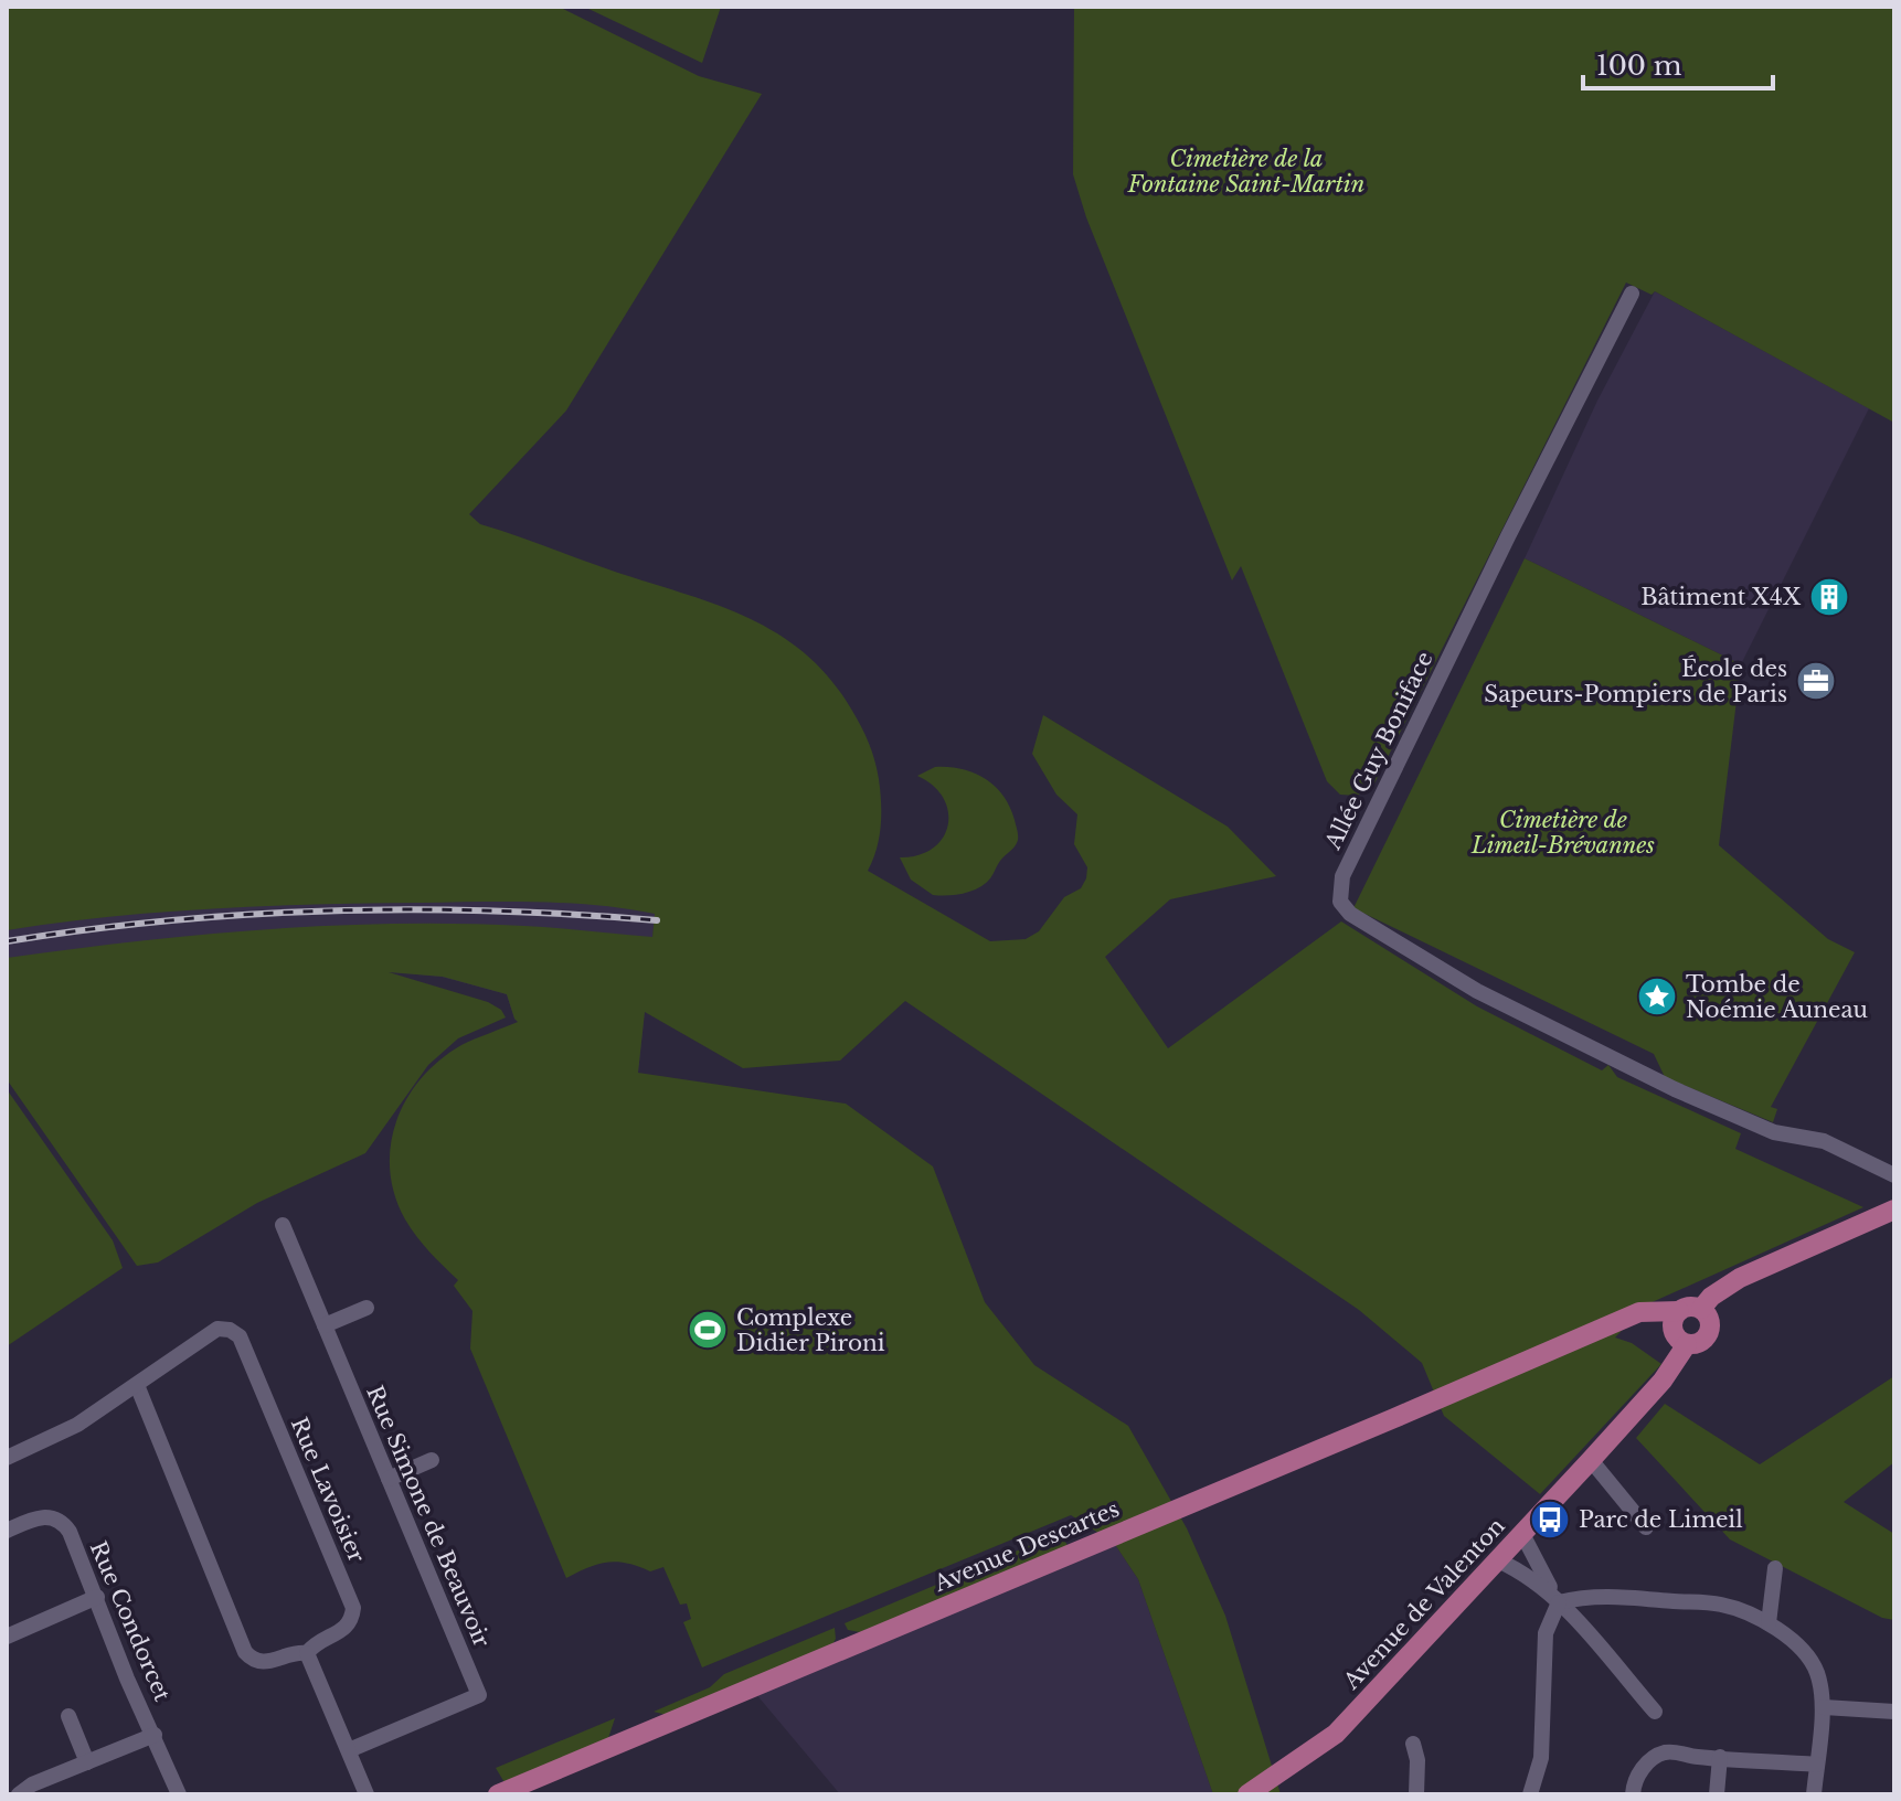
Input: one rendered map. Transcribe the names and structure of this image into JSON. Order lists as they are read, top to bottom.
{
  "streets": {
    "main road": ["Avenue Descartes", "Avenue de Valenton"],
    "street": [
      "Allée Guy Boniface",
      "Rue Lavoisier",
      "Rue Simone de Beauvoir",
      "Rue Condorcet"
    ]
  },
  "crossings": [
    ["Avenue Descartes", "Avenue de Valenton"]
  ],
  "parks": ["Cimetière de la Fontaine Saint-Martin", "Cimetière de Limeil-Brévannes"],
  "places": {
    "building": ["Bâtiment X4X"],
    "office": ["École des Sapeurs-Pompiers de Paris"],
    "place": ["Tombe de Noémie Auneau"],
    "sports": ["Complexe Didier Pironi"],
    "bus stop": ["Parc de Limeil"]
  },
  "scale_bar": "100 m"
}
